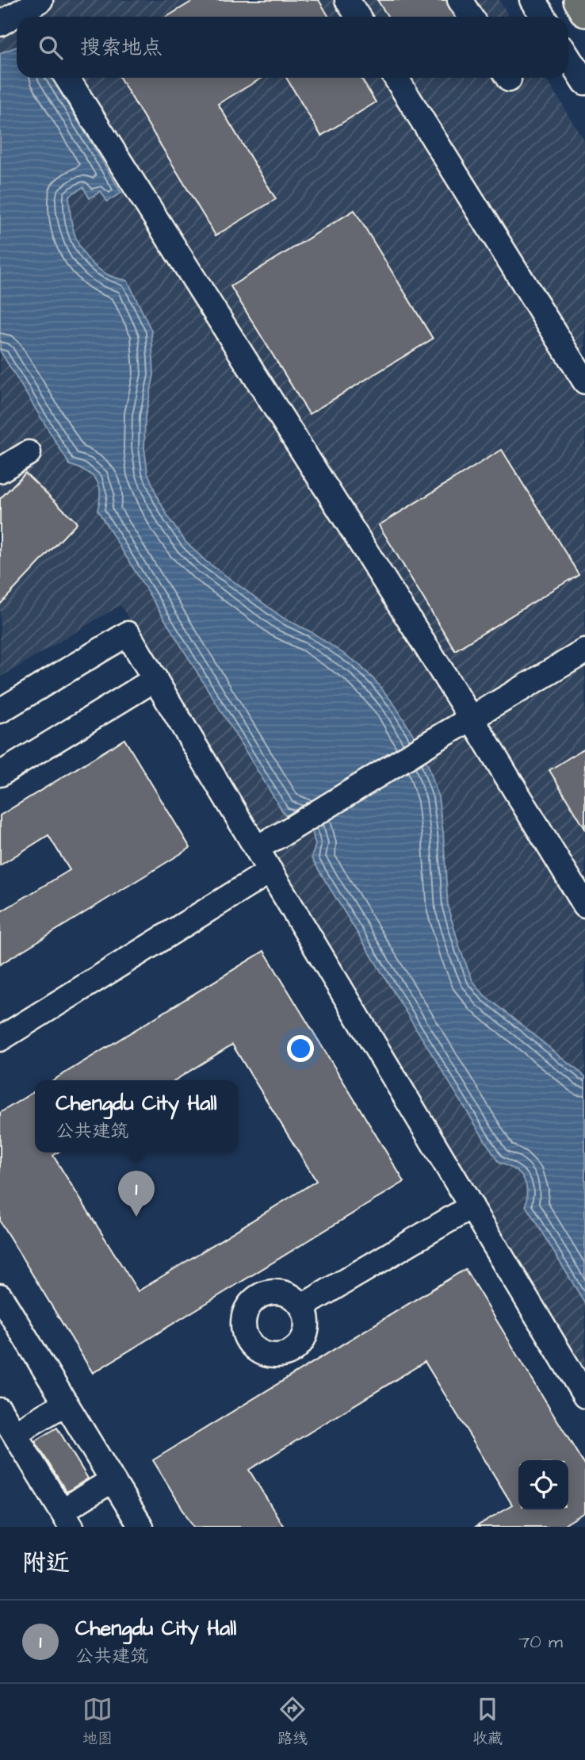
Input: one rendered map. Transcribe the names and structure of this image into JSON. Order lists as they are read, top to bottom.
{
  "page": {
    "search": "搜索地点",
    "popup": ["Chengdu City Hall", "公共建筑"],
    "pins": "1",
    "heading": "附近",
    "list": [
      {
        "mark": "1",
        "name": "Chengdu City Hall",
        "note": "公共建筑",
        "value": "70 m"
      }
    ],
    "nav": ["地图", "路线", "收藏"]
  }
}
